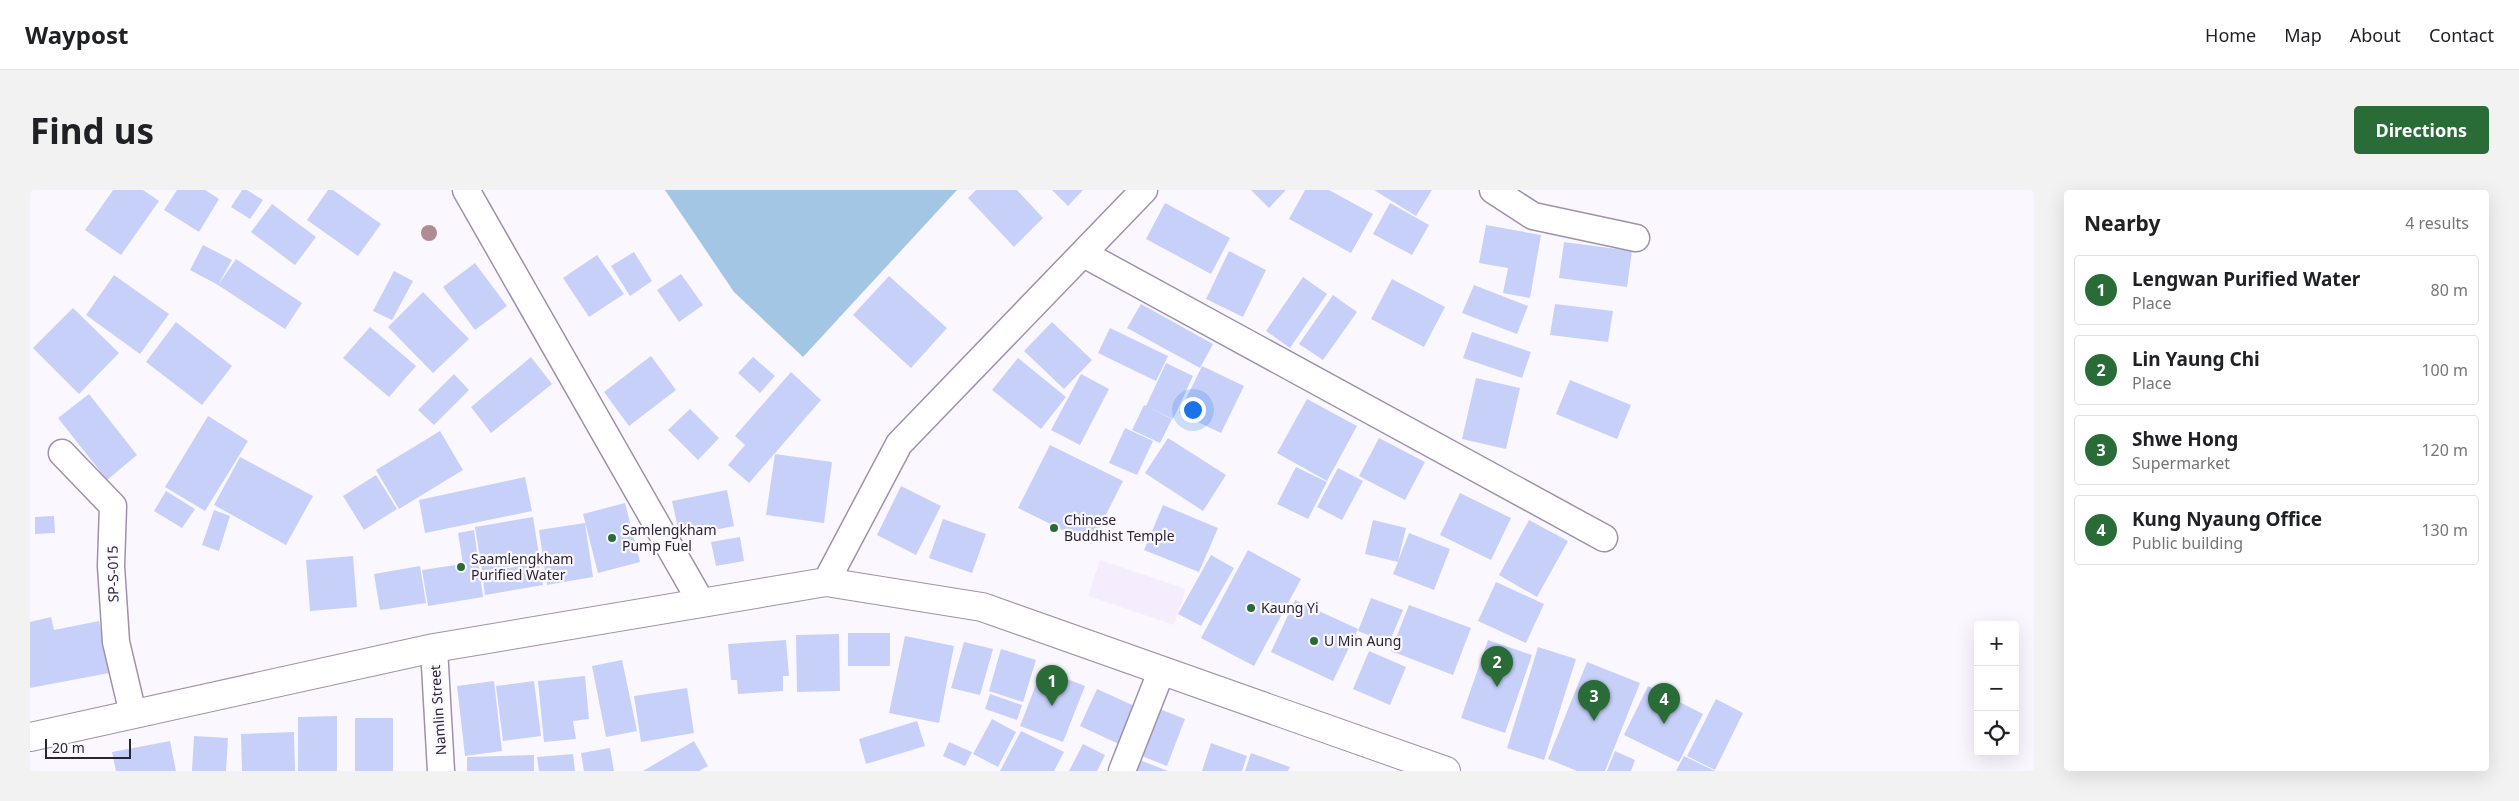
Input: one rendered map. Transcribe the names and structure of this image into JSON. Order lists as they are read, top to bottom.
{
  "streets": {
    "street": ["SP-S-015", "Namlin Street"]
  },
  "places": [
    "Chinese Buddhist Temple",
    "Samlengkham Pump Fuel",
    "Saamlengkham Purified Water",
    "Kaung Yi",
    "U Min Aung"
  ],
  "scale_bar": "20 m",
  "page": {
    "header": "Waypost",
    "nav": [
      "Home",
      "Map",
      "About",
      "Contact"
    ],
    "buttons": "Directions",
    "title": "Find us",
    "heading": ["Nearby", "4 results"],
    "list": [
      {
        "mark": "1",
        "name": "Lengwan Purified Water",
        "note": "Place",
        "value": "80 m"
      },
      {
        "mark": "2",
        "name": "Lin Yaung Chi",
        "note": "Place",
        "value": "100 m"
      },
      {
        "mark": "3",
        "name": "Shwe Hong",
        "note": "Supermarket",
        "value": "120 m"
      },
      {
        "mark": "4",
        "name": "Kung Nyaung Office",
        "note": "Public building",
        "value": "130 m"
      }
    ],
    "map_buttons": ["+", "−"],
    "pins": [
      "2",
      "1",
      "3",
      "4"
    ],
    "scale": "20 m"
  }
}
